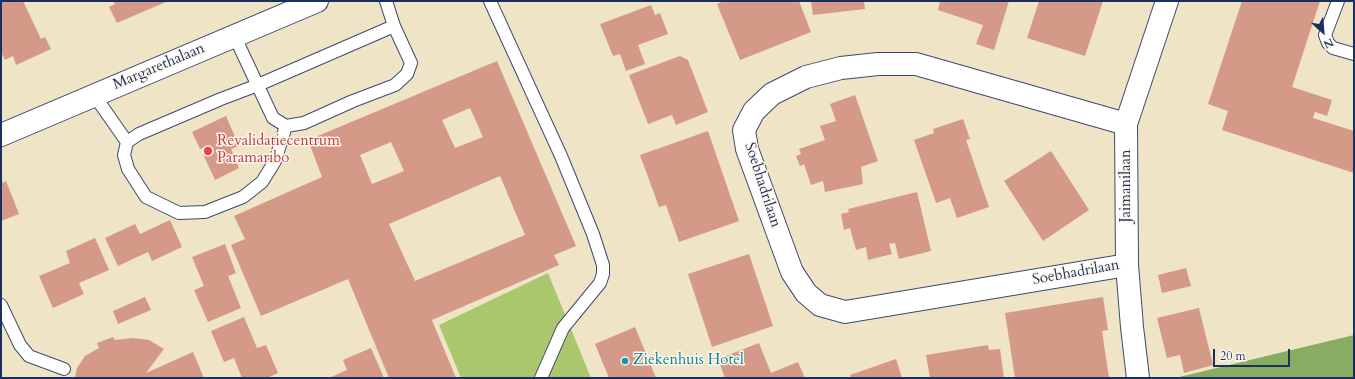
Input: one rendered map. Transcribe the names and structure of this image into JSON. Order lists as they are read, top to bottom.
{
  "streets": {
    "street": ["Margarethalaan", "Soebhadrilaan", "Jaimanilaan"]
  },
  "crossings": [
    ["Soebhadrilaan", "Jaimanilaan"]
  ],
  "places": ["Revalidatiecentrum Paramaribo", "Ziekenhuis Hotel"],
  "scale_bar": "20 m",
  "north": "bottom right"
}
